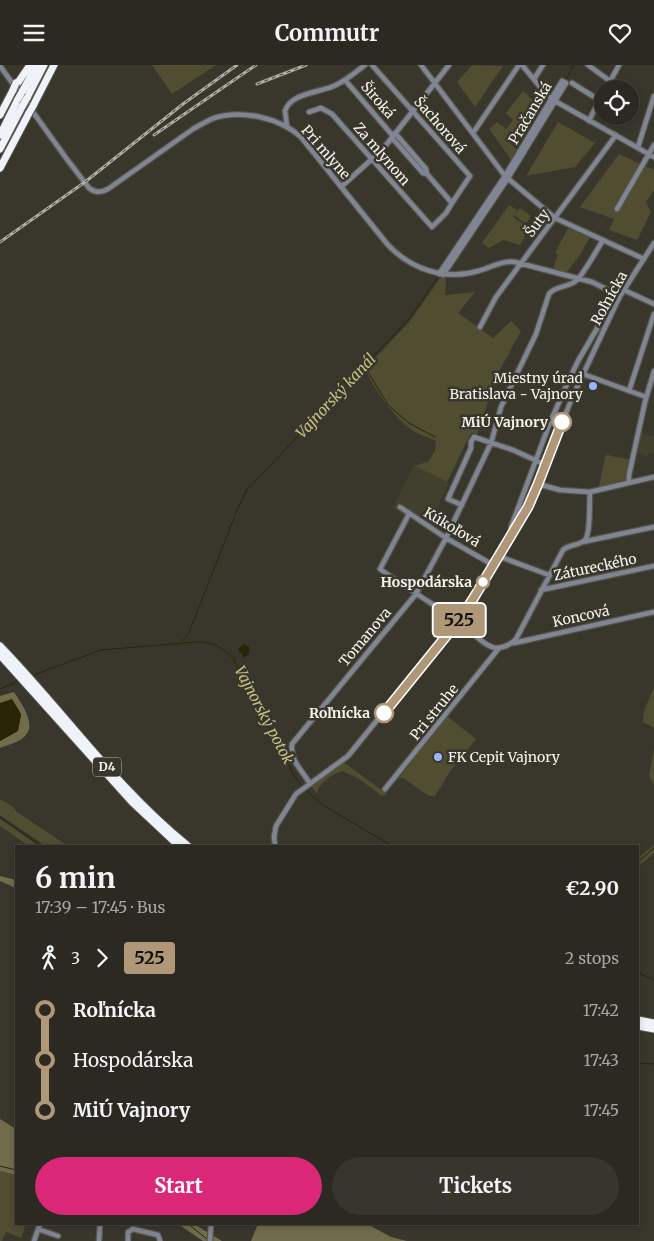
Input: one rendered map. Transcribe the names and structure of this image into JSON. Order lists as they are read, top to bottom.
{
  "streets": {
    "highway": ["D4"],
    "street": [
      "Široká",
      "Pračanská",
      "Šachorová",
      "Pri mlyne",
      "Za mlynom",
      "Šuty",
      "Roľnícka",
      "Kúkoľová",
      "Zátureckého",
      "Koncová",
      "Tomanova",
      "Pri struhe"
    ]
  },
  "crossings": [
    ["Široká", "Šachorová"],
    ["Široká", "Za mlynom"],
    ["Pračanská", "Pri mlyne"],
    ["Šachorová", "Za mlynom"],
    ["Pri mlyne", "Šuty"],
    ["Pri mlyne", "Roľnícka"],
    ["Pri mlyne", "Tomanova"],
    ["Roľnícka", "Kúkoľová"],
    ["Roľnícka", "Tomanova"],
    ["Kúkoľová", "Tomanova"],
    ["Koncová", "Pri struhe"]
  ],
  "water": ["Vajnorský kanál", "Vajnorský potok"],
  "places": [
    "Miestny úrad Bratislava - Vajnory",
    "MiÚ Vajnory",
    "Hospodárska",
    "Roľnícka",
    "FK Cepit Vajnory"
  ],
  "lines": ["bus line 525"],
  "page": {
    "header": "Commutr",
    "on_map": "525",
    "heading": ["6 min", "17:39 – 17:45 · Bus", "€2.90"],
    "legs": ["3", "525", "2 stops"],
    "list": [
      {
        "name": "Roľnícka",
        "value": "17:42"
      },
      {
        "name": "Hospodárska",
        "value": "17:43"
      },
      {
        "name": "MiÚ Vajnory",
        "value": "17:45"
      }
    ],
    "buttons": ["Start", "Tickets"]
  }
}
